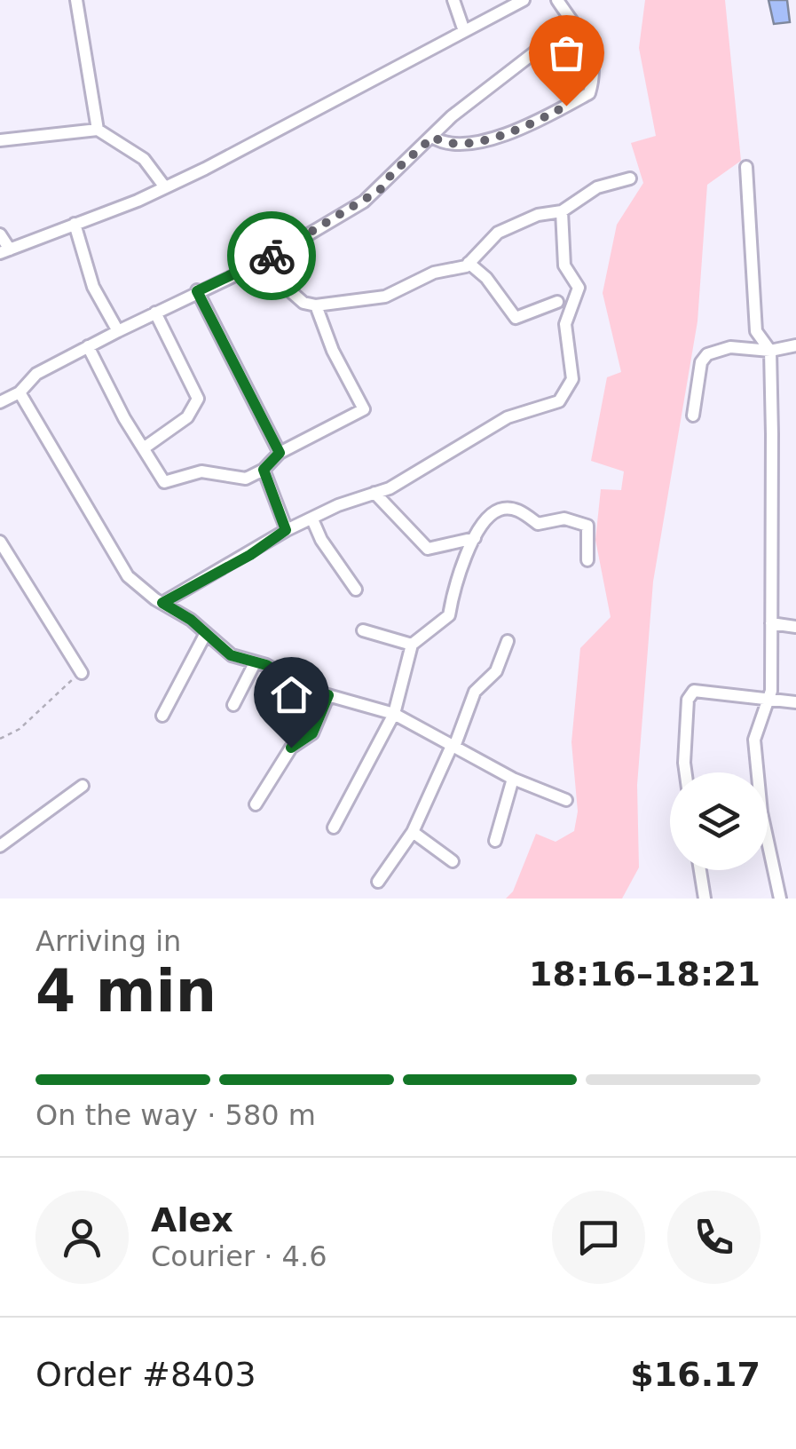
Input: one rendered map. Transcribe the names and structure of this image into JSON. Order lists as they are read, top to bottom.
{
  "page": {
    "heading": ["4 min", "Arriving in", "18:16–18:21"],
    "panel": [
      "Alex",
      "Courier · 4.6",
      "Order #8403",
      "$16.17"
    ],
    "bar": "On the way · 580 m"
  }
}
